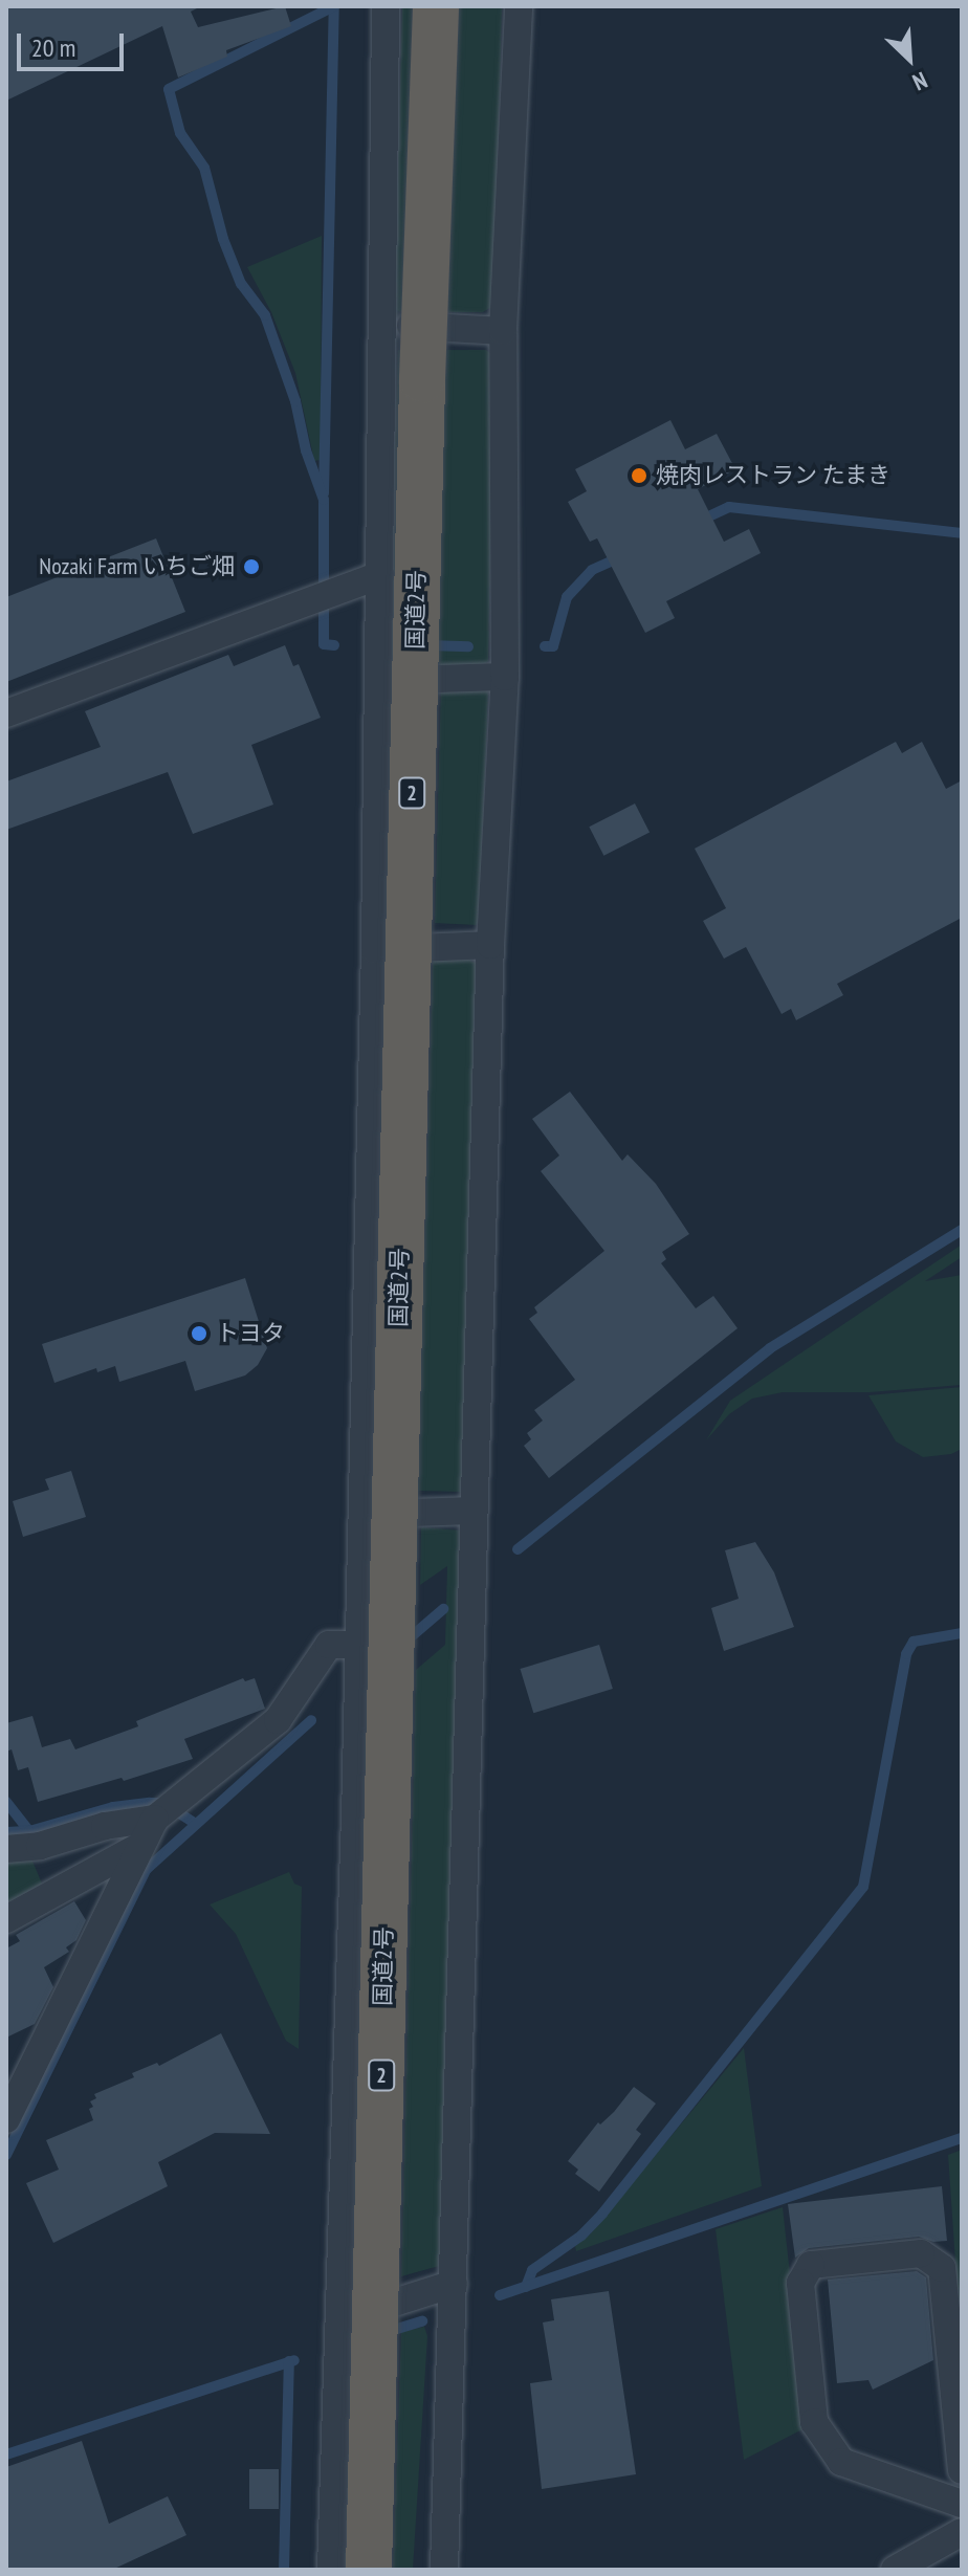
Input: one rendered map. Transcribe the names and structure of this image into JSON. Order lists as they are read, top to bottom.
{
  "streets": {
    "highway": ["国道2号", "2"]
  },
  "places": ["焼肉レストラン たまき", "Nozaki Farm いちご畑", "トヨタ"],
  "scale_bar": "20 m",
  "north": "bottom right"
}
